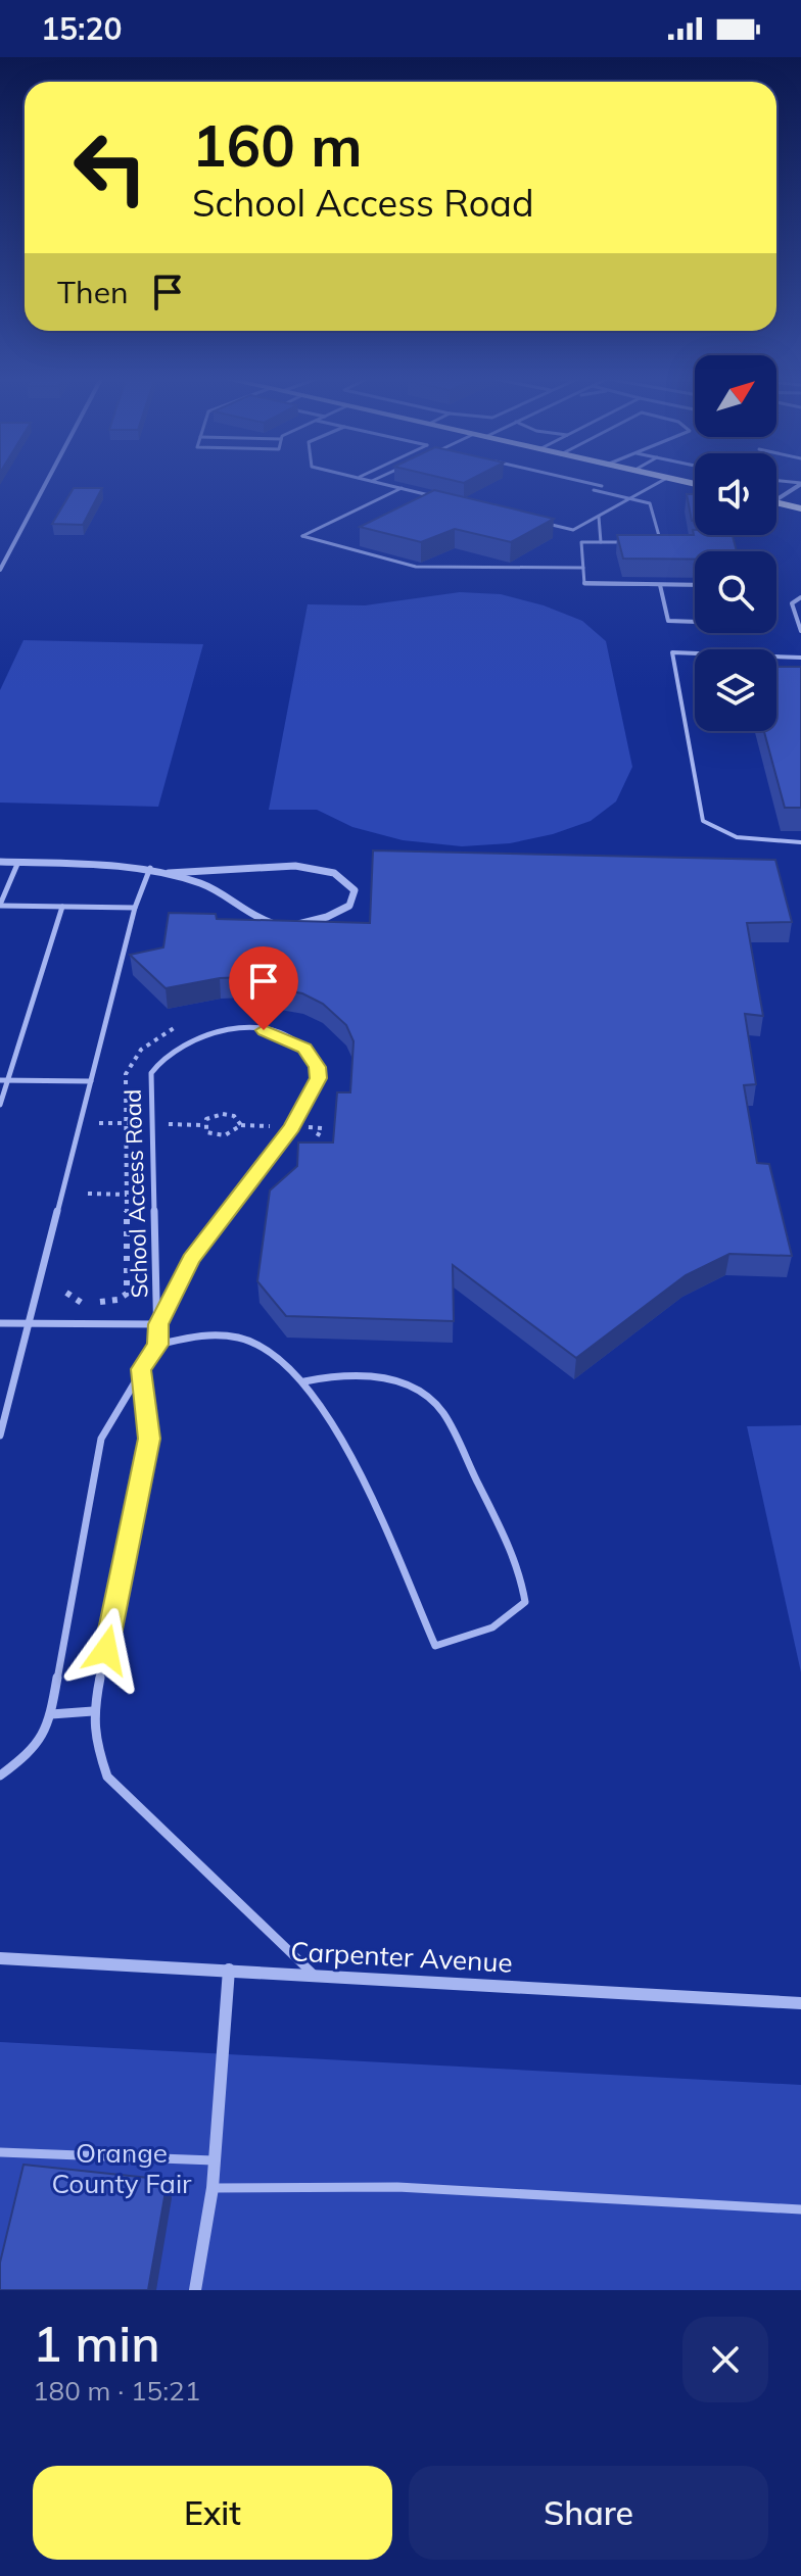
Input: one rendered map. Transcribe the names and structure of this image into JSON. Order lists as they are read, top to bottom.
{
  "streets": {
    "street": ["Carpenter Avenue"],
    "lane": ["School Access Road"]
  },
  "parks": ["Orange County Fair"],
  "north": "top right",
  "page": {
    "status": "15:20",
    "turn": ["160 m", "School Access Road"],
    "then": "Then",
    "heading": ["1 min", "180 m · 15:21"],
    "buttons": ["Exit", "Share"]
  }
}
